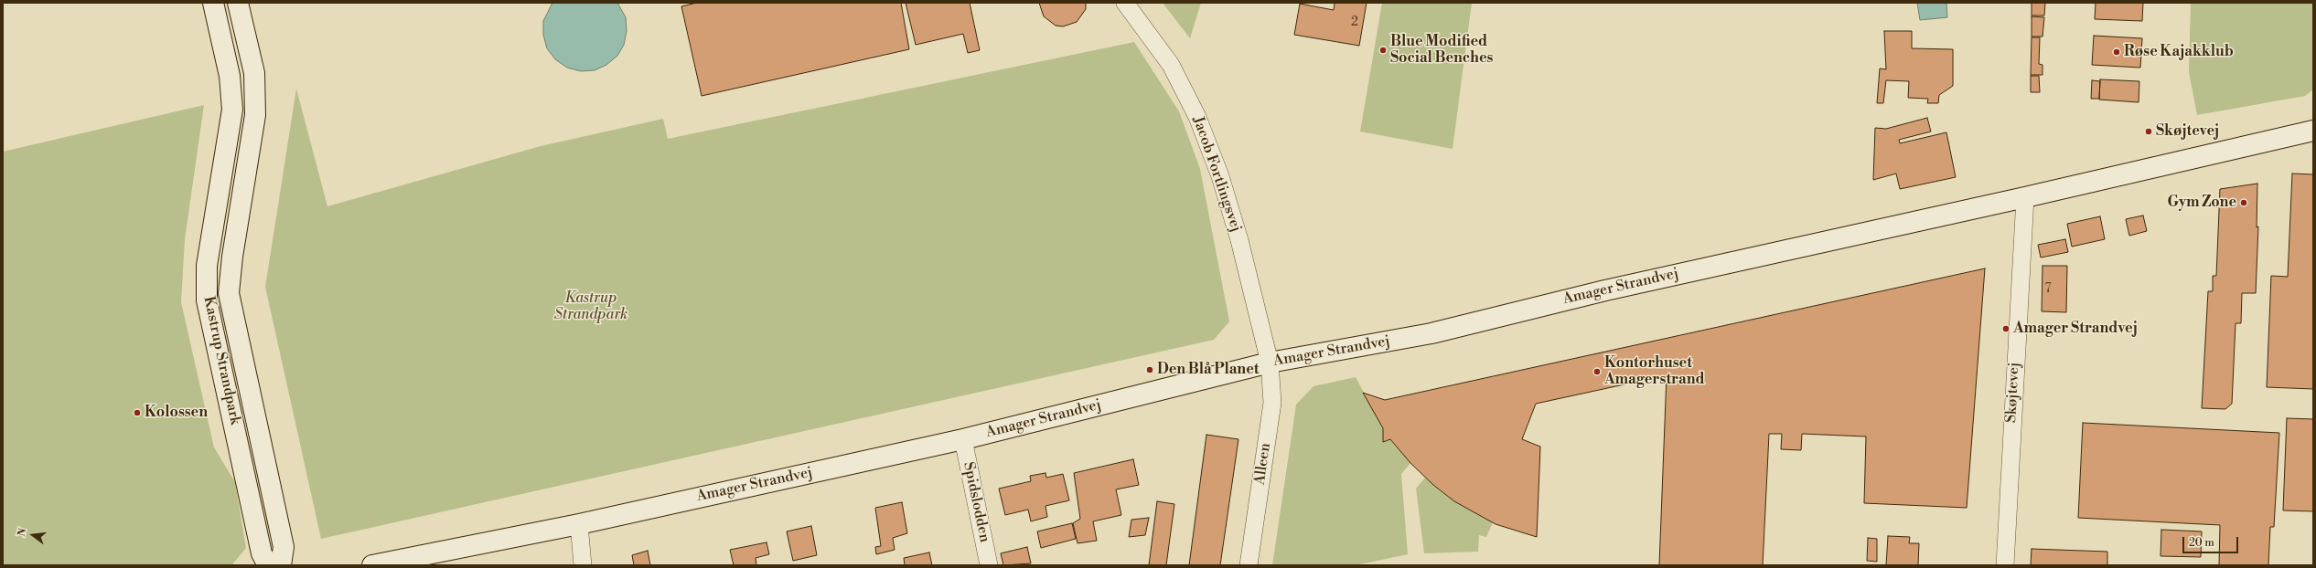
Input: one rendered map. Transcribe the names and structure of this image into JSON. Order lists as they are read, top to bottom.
{
  "streets": {
    "street": [
      "Jacob Fortlingsvej",
      "Amager Strandvej",
      "Kastrup Strandpark",
      "Skøjtevej",
      "Alleen",
      "Spidslodden"
    ]
  },
  "crossings": [
    ["Jacob Fortlingsvej", "Amager Strandvej"],
    ["Jacob Fortlingsvej", "Alleen"],
    ["Amager Strandvej", "Skøjtevej"],
    ["Amager Strandvej", "Alleen"],
    ["Amager Strandvej", "Spidslodden"]
  ],
  "parks": ["Kastrup Strandpark"],
  "places": [
    "Blue Modified Social Benches",
    "Røse Kajakklub",
    "Skøjtevej",
    "Gym Zone",
    "Amager Strandvej",
    "Den Blå Planet",
    "Kontorhuset Amagerstrand",
    "Kolossen"
  ],
  "house_numbers": ["2", "7"],
  "scale_bar": "20 m",
  "north": "left"
}
